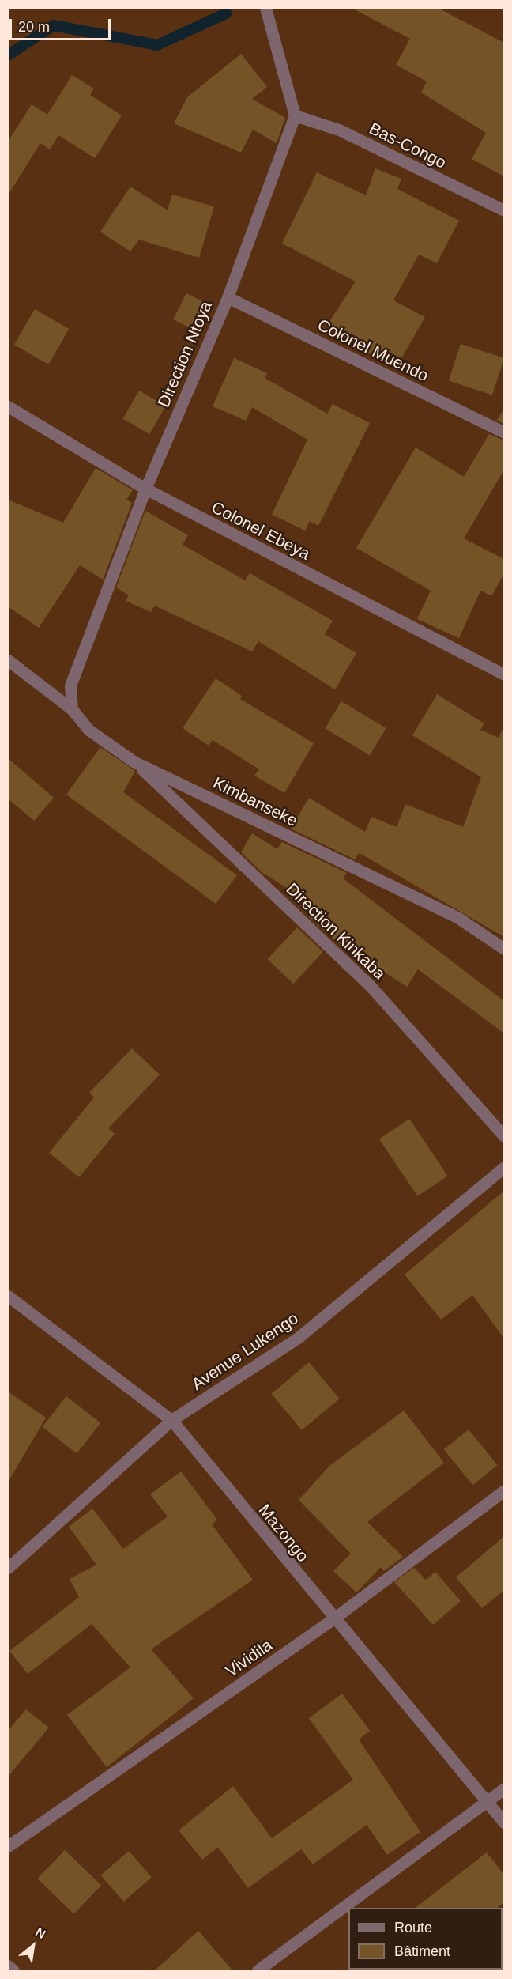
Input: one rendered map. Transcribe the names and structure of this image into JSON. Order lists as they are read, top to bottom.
{
  "streets": {
    "street": [
      "Bas-Congo",
      "Colonel Muendo",
      "Direction Ntoya",
      "Colonel Ebeya",
      "Kimbanseke",
      "Direction Kinkaba",
      "Avenue Lukengo",
      "Mazongo",
      "Vividila"
    ]
  },
  "crossings": [
    ["Bas-Congo", "Direction Ntoya"],
    ["Colonel Muendo", "Direction Ntoya"],
    ["Direction Ntoya", "Colonel Ebeya"],
    ["Direction Ntoya", "Kimbanseke"],
    ["Kimbanseke", "Direction Kinkaba"],
    ["Avenue Lukengo", "Mazongo"],
    ["Mazongo", "Vividila"]
  ],
  "legend": ["Route", "Bâtiment"],
  "scale_bar": "20 m",
  "north": "top right"
}
